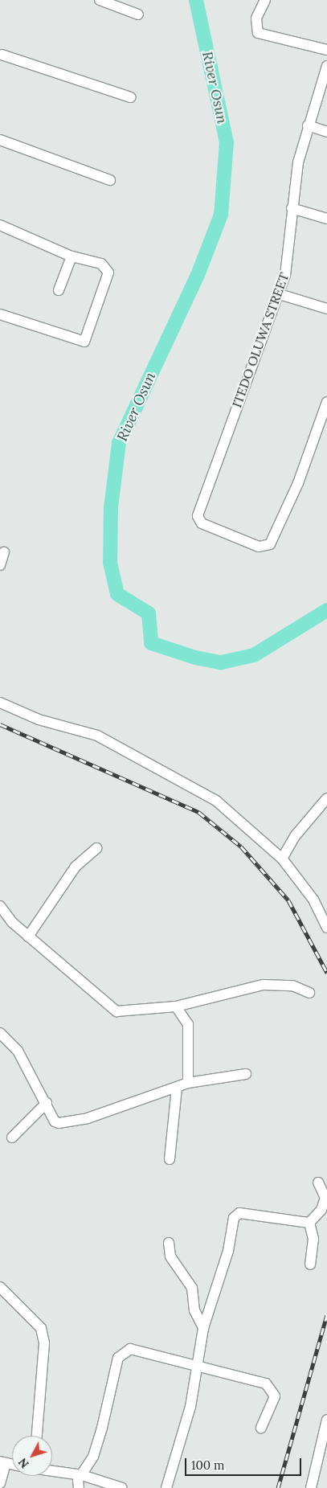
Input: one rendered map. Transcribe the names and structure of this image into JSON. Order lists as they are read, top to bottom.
{
  "streets": {
    "street": ["ITEDO OLUWA STREET"]
  },
  "water": ["River Osun"],
  "scale_bar": "100 m",
  "north": "bottom left"
}
